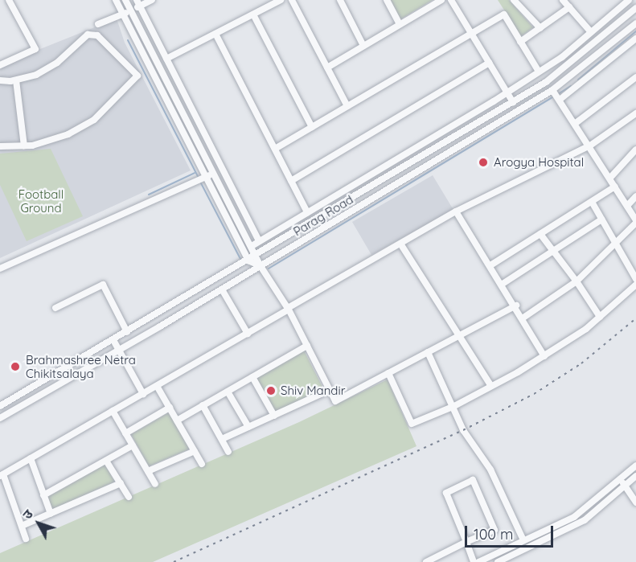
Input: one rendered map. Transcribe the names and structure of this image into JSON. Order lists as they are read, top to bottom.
{
  "streets": {
    "street": ["Parag Road"]
  },
  "parks": ["Football Ground"],
  "places": ["Arogya Hospital", "Brahmashree Netra Chikitsalaya", "Shiv Mandir"],
  "scale_bar": "100 m",
  "north": "top left"
}
